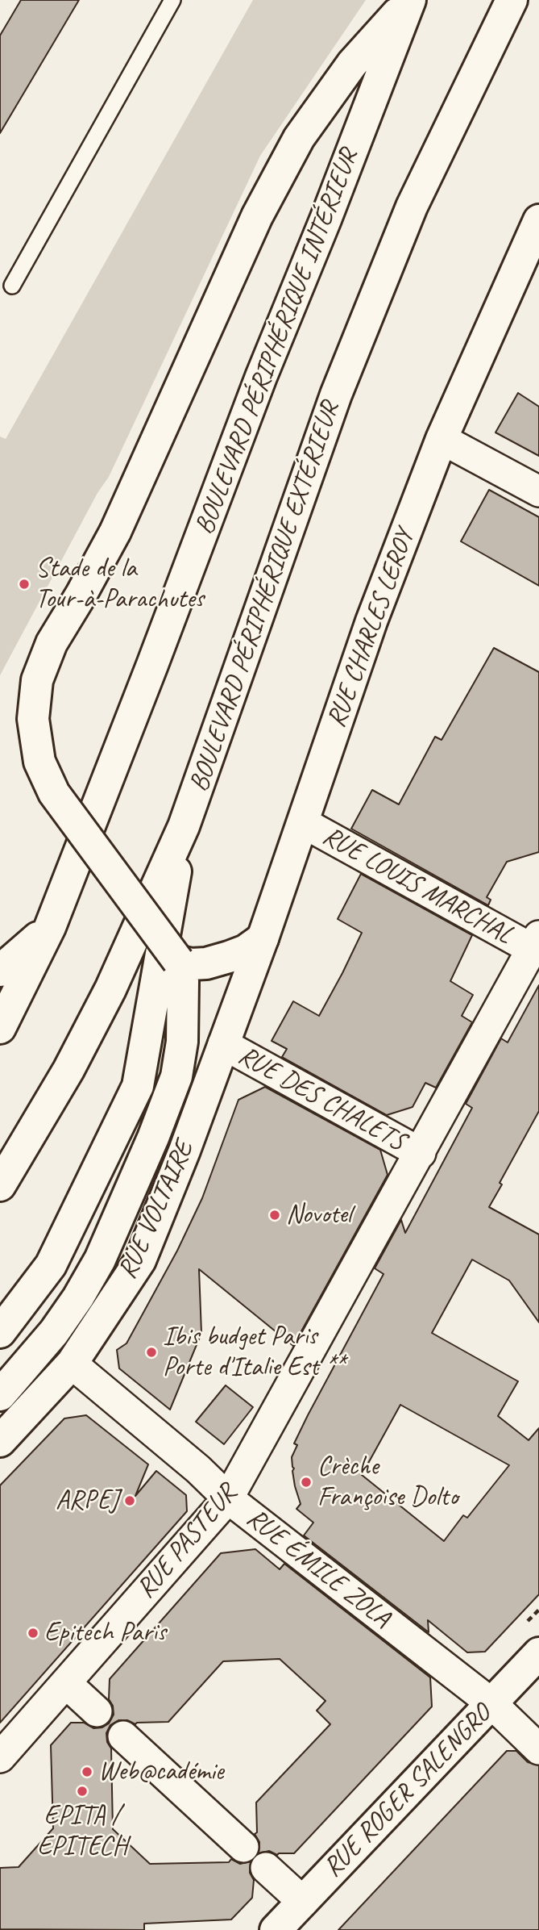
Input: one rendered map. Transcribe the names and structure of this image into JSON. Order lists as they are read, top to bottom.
{
  "streets": {
    "main road": [
      "BOULEVARD PÉRIPHÉRIQUE INTÉRIEUR",
      "BOULEVARD PÉRIPHÉRIQUE EXTÉRIEUR",
      "RUE CHARLES LEROY",
      "RUE VOLTAIRE",
      "RUE ROGER SALENGRO"
    ],
    "street": [
      "RUE LOUIS MARCHAL",
      "RUE DES CHALETS",
      "RUE PASTEUR",
      "RUE ÉMILE ZOLA"
    ]
  },
  "crossings": [
    ["RUE CHARLES LEROY", "RUE LOUIS MARCHAL"],
    ["RUE CHARLES LEROY", "RUE DES CHALETS"],
    ["RUE CHARLES LEROY", "RUE VOLTAIRE"],
    ["RUE LOUIS MARCHAL", "RUE PASTEUR"],
    ["RUE DES CHALETS", "RUE VOLTAIRE"],
    ["RUE DES CHALETS", "RUE PASTEUR"],
    ["RUE VOLTAIRE", "RUE ÉMILE ZOLA"],
    ["RUE PASTEUR", "RUE ÉMILE ZOLA"],
    ["RUE ÉMILE ZOLA", "RUE ROGER SALENGRO"]
  ],
  "places": [
    "Stade de la Tour-à-Parachutes",
    "Novotel",
    "Ibis budget Paris Porte d'Italie Est **",
    "Crèche Françoise Dolto",
    "ARPEJ",
    "Epitech Paris",
    "Web@cadémie",
    "EPITA / EPITECH"
  ]
}
